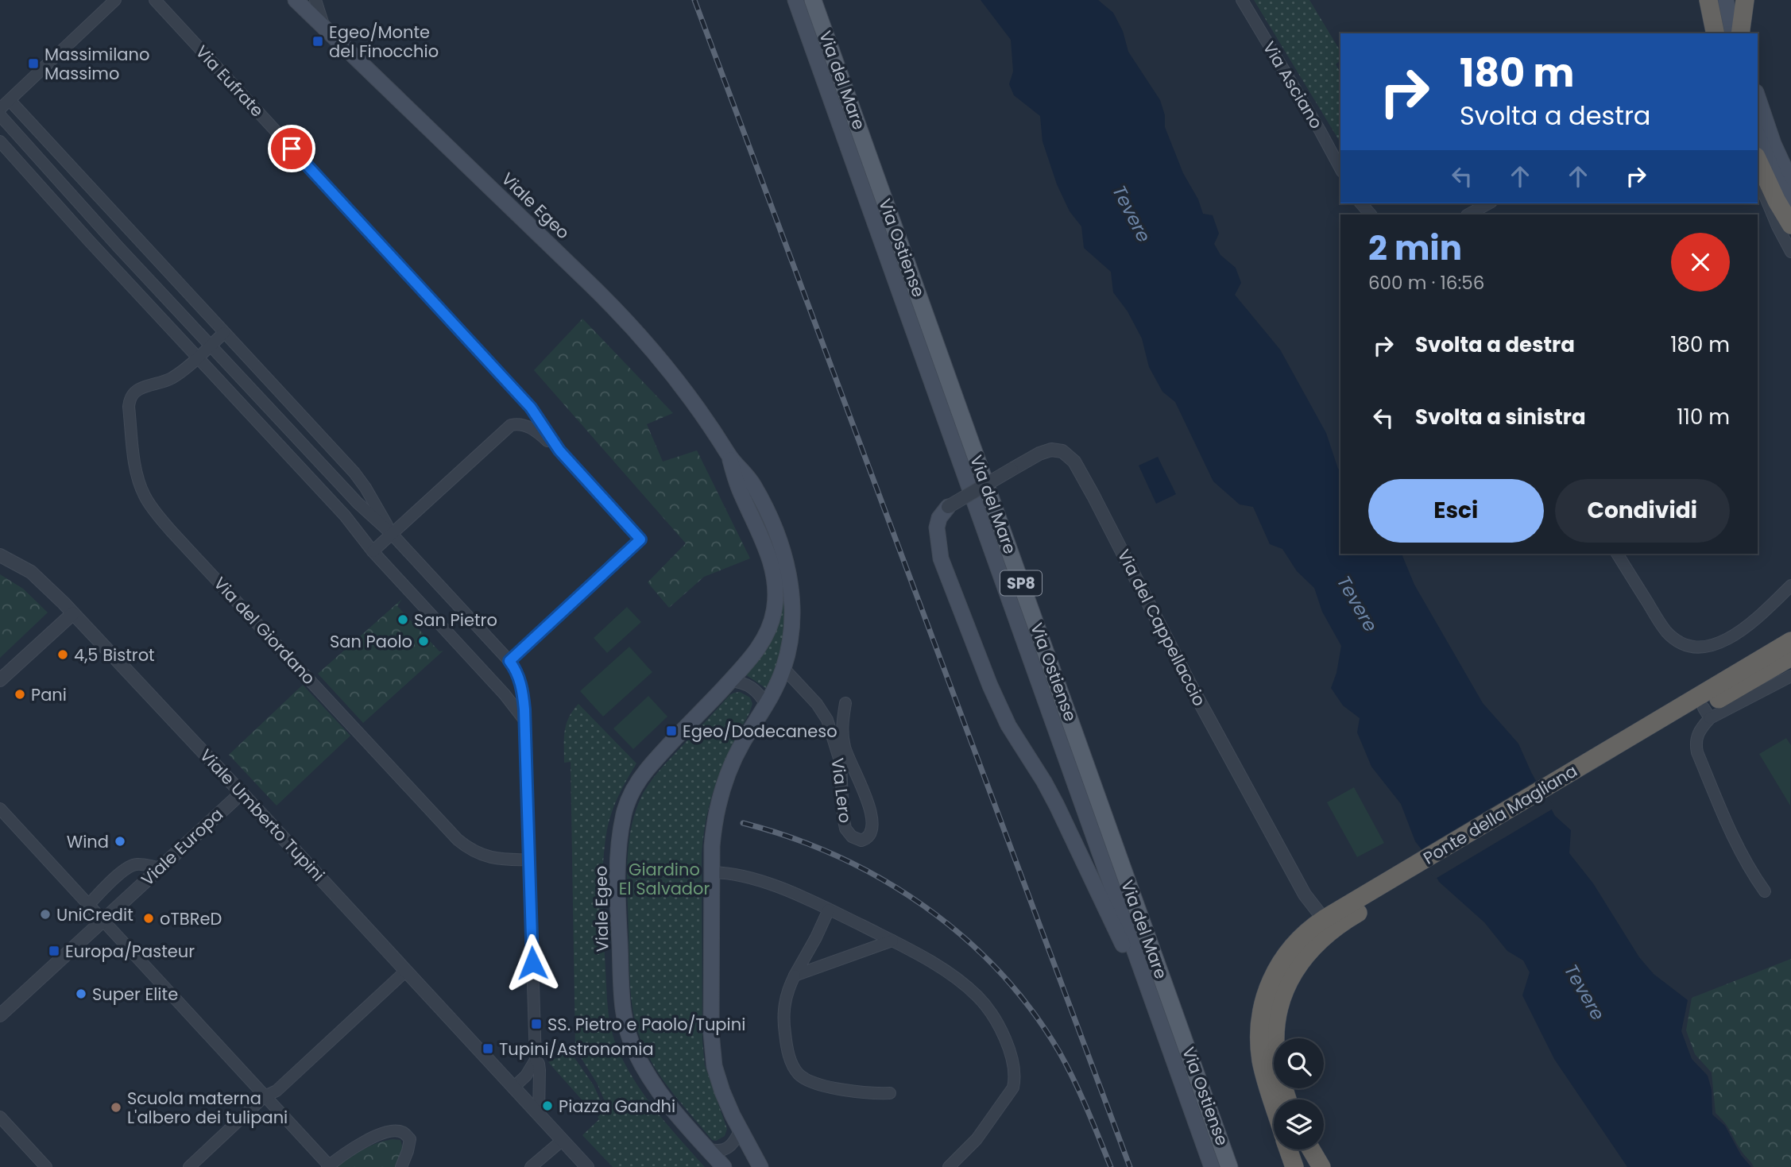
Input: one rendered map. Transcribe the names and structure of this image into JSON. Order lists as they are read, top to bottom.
{
  "streets": {
    "highway": ["Ponte della Magliana"],
    "main road": [
      "Via del Mare",
      "Viale Egeo",
      "Via Ostiense",
      "SP8"
    ],
    "street": [
      "Via Eufrate",
      "Via Asciano",
      "Via del Cappellaccio",
      "Via del Giordano",
      "Via Lero",
      "Viale Umberto Tupini",
      "Viale Europa"
    ]
  },
  "crossings": [
    ["Viale Egeo", "Via Lero"],
    ["Viale Umberto Tupini", "Viale Europa"]
  ],
  "water": ["Tevere"],
  "parks": ["Giardino El Salvador"],
  "places": {
    "transit": [
      "Egeo/Monte del Finocchio",
      "Massimilano Massimo",
      "Egeo/Dodecaneso",
      "Europa/Pasteur",
      "SS. Pietro e Paolo/Tupini",
      "Tupini/Astronomia"
    ],
    "other": [
      "San Pietro",
      "San Paolo",
      "4,5 Bistrot",
      "Pani",
      "Wind",
      "UniCredit",
      "oTBReD",
      "Super Elite",
      "Piazza Gandhi",
      "Scuola materna L'albero dei tulipani"
    ]
  },
  "page": {
    "turn": ["180 m", "Svolta a destra"],
    "heading": ["2 min", "600 m · 16:56"],
    "list": [
      {
        "name": "Svolta a destra",
        "value": "180 m"
      },
      {
        "name": "Svolta a sinistra",
        "value": "110 m"
      }
    ],
    "buttons": ["Esci", "Condividi"]
  }
}
